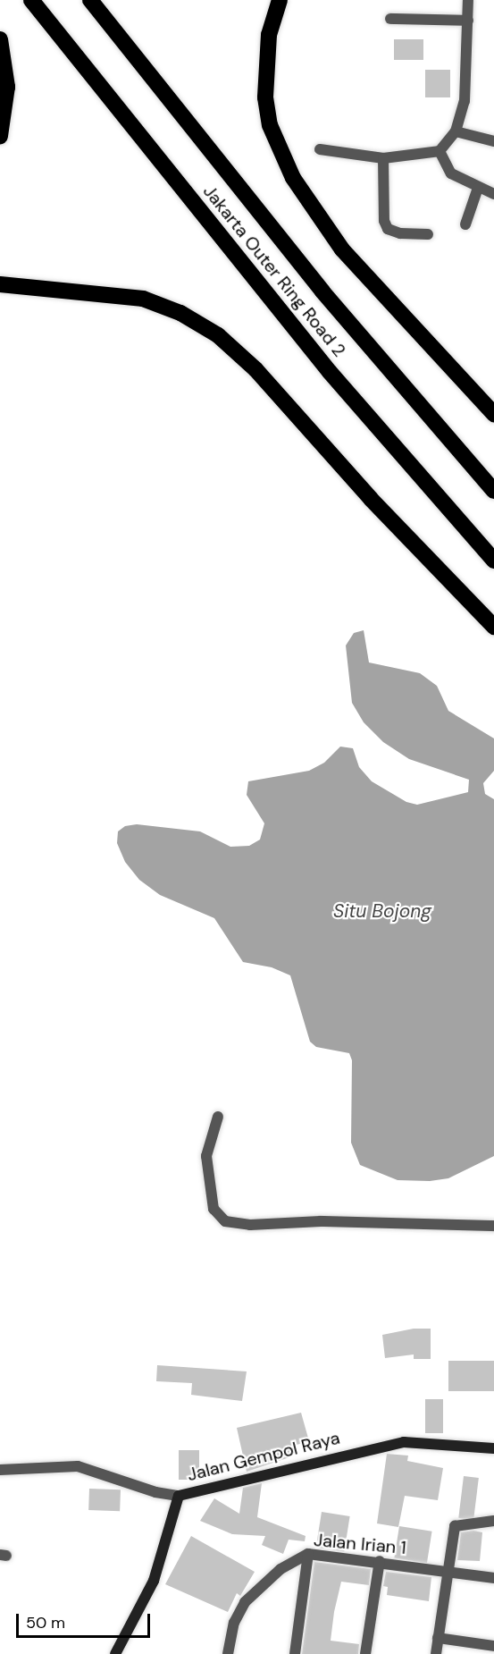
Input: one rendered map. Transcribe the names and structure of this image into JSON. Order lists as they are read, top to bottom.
{
  "streets": {
    "highway": ["Jakarta Outer Ring Road 2"],
    "street": ["Jalan Gempol Raya", "Jalan Irian 1"]
  },
  "water": ["Situ Bojong"],
  "scale_bar": "50 m"
}
